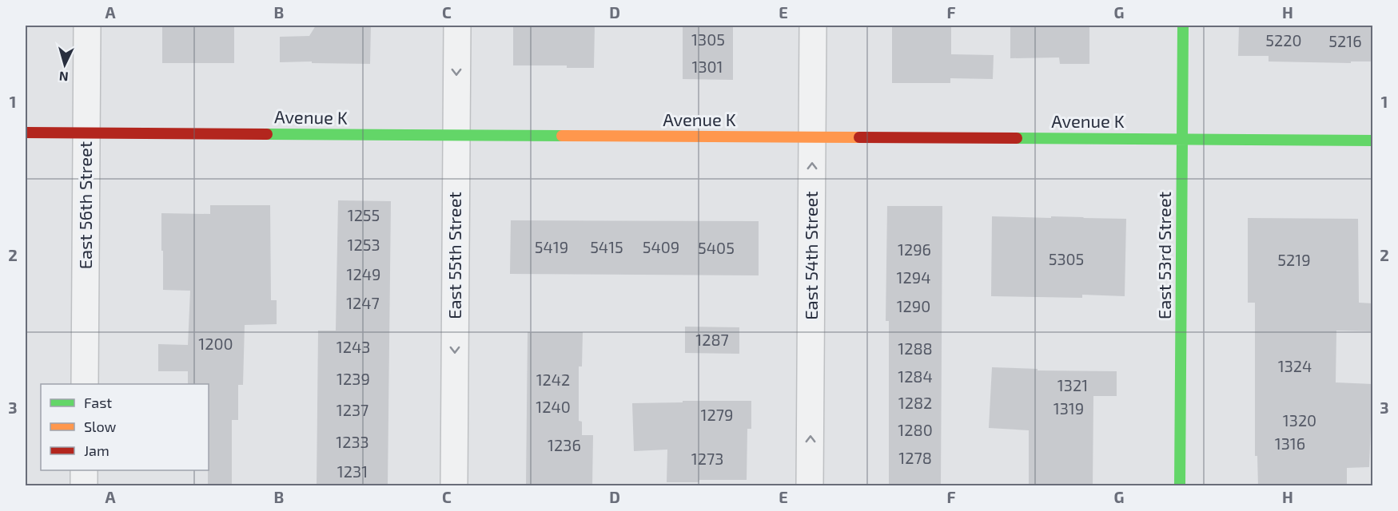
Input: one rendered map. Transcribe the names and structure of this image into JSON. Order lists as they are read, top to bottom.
{
  "streets": {
    "street": [
      "Avenue K",
      "East 56th Street",
      "East 55th Street",
      "East 54th Street",
      "East 53rd Street"
    ]
  },
  "crossings": [
    ["Avenue K", "East 56th Street"],
    ["Avenue K", "East 55th Street"],
    ["Avenue K", "East 54th Street"],
    ["Avenue K", "East 53rd Street"]
  ],
  "one_way": ["East 55th Street", "East 54th Street"],
  "house_numbers": [
    "1305",
    "5220",
    "5216",
    "1301",
    "1255",
    "1253",
    "5419",
    "5415",
    "5409",
    "5405",
    "1296",
    "5305",
    "5219",
    "1249",
    "1294",
    "1247",
    "1290",
    "1287",
    "1200",
    "1243",
    "1288",
    "1324",
    "1284",
    "1239",
    "1242",
    "1321",
    "1282",
    "1240",
    "1319",
    "1237",
    "1279",
    "1320",
    "1280",
    "1233",
    "1316",
    "1236",
    "1278",
    "1273",
    "1231"
  ],
  "legend": ["Fast", "Slow", "Jam"],
  "north": "bottom",
  "grid": {
    "columns": [
      "A",
      "B",
      "C",
      "D",
      "E",
      "F",
      "G",
      "H"
    ],
    "rows": ["1", "2", "3"]
  }
}
